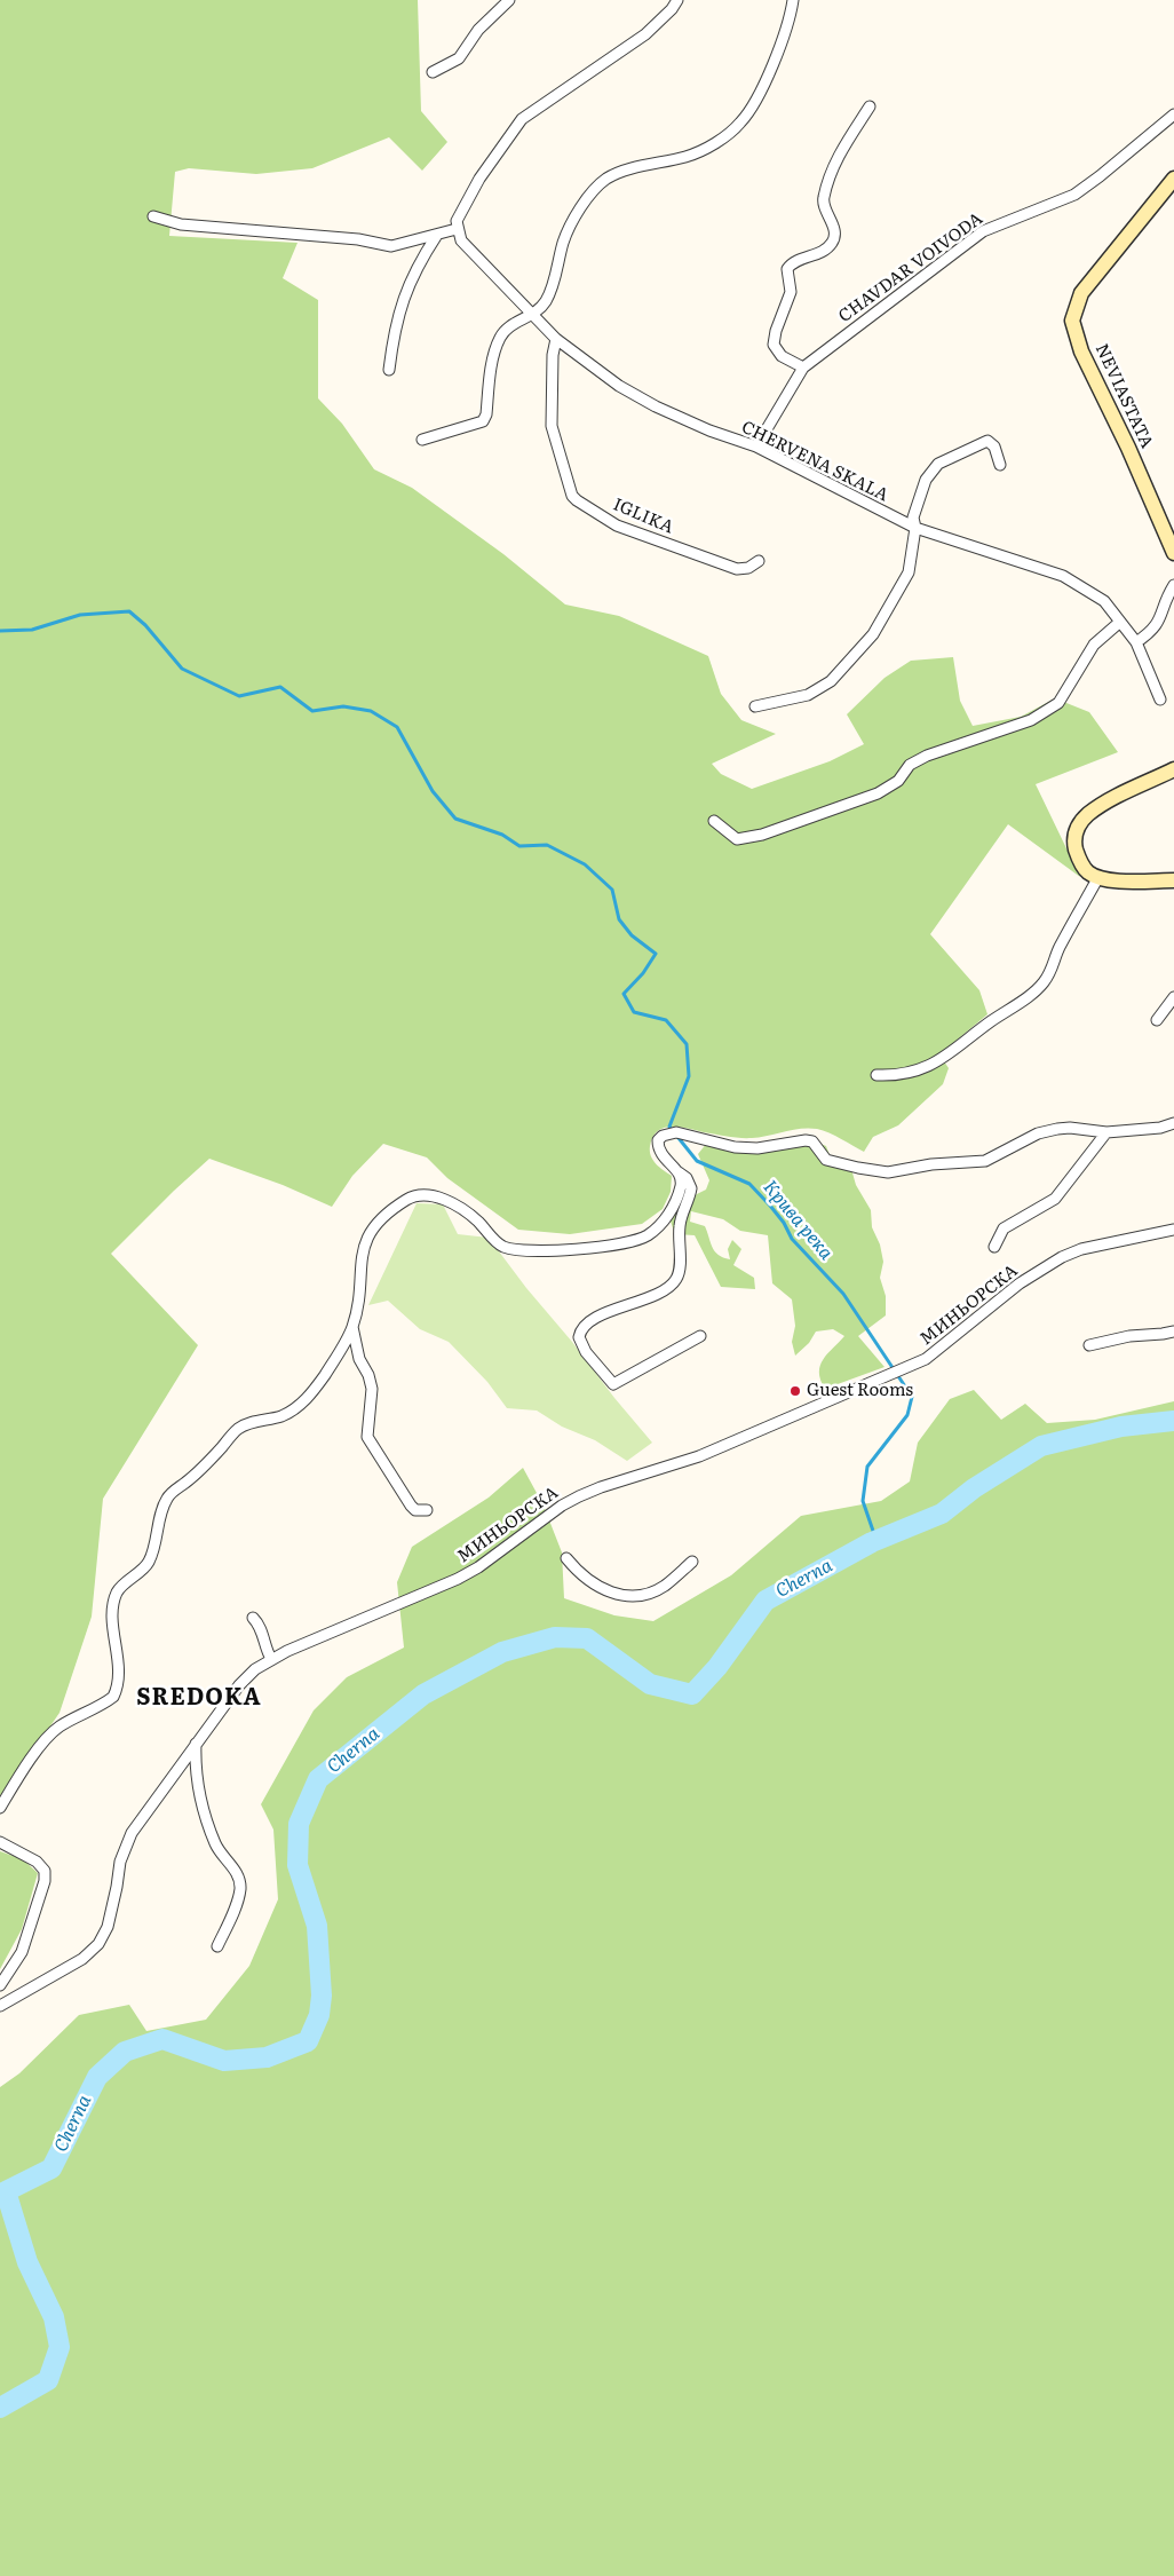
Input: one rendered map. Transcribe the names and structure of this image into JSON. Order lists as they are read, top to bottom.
{
  "streets": {
    "street": [
      "CHAVDAR VOIVODA",
      "NEVIASTATA",
      "CHERVENA SKALA",
      "IGLIKA",
      "МИНЬОРСКА"
    ]
  },
  "crossings": [
    ["CHAVDAR VOIVODA", "CHERVENA SKALA"],
    ["CHERVENA SKALA", "IGLIKA"]
  ],
  "districts": ["SREDOKA"],
  "water": ["Крива река", "Cherna"],
  "places": ["Guest Rooms"]
}
